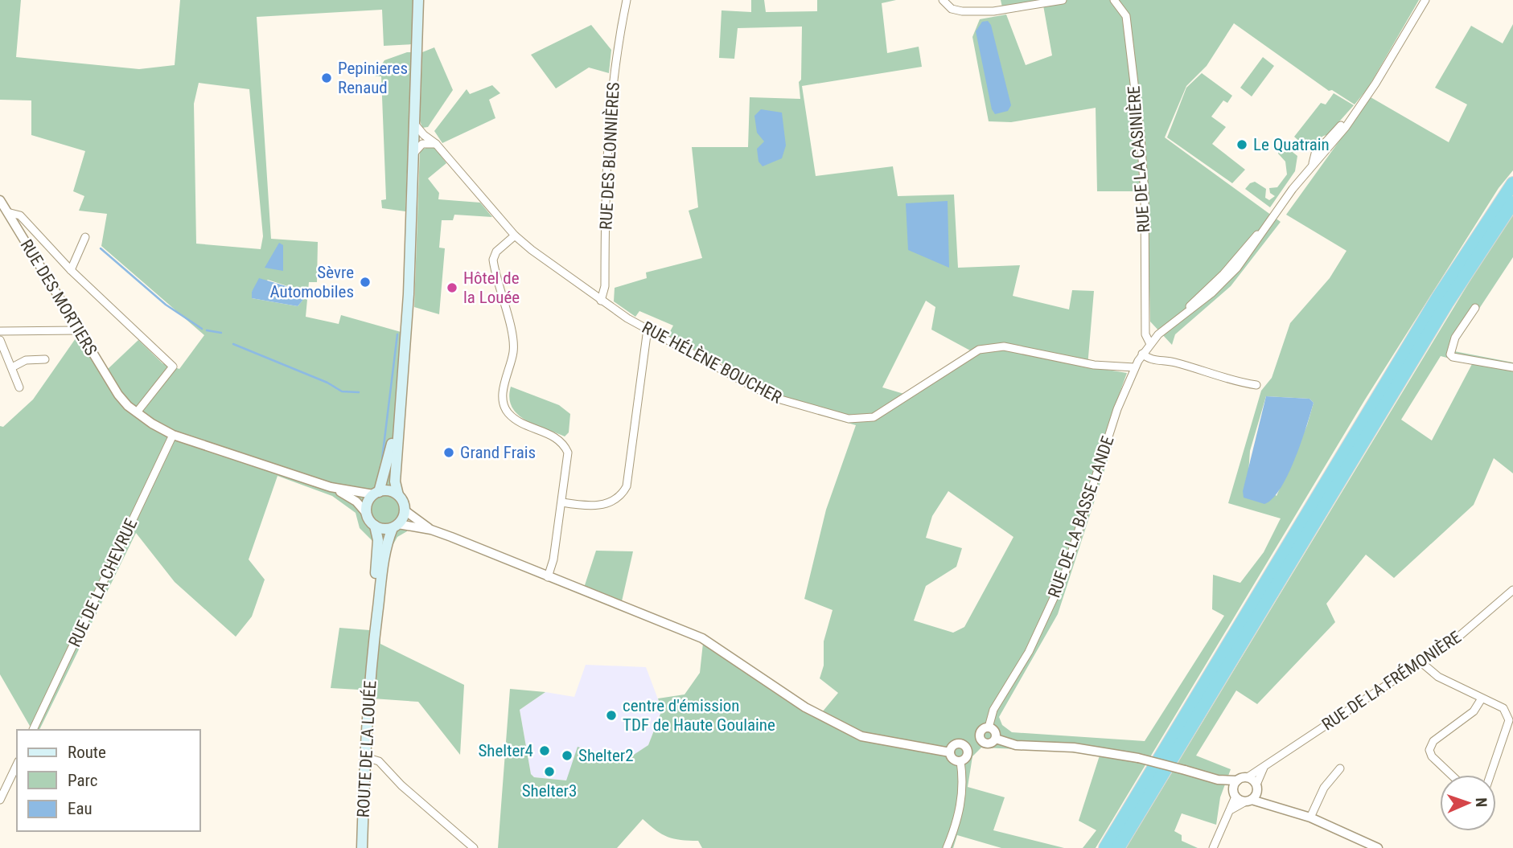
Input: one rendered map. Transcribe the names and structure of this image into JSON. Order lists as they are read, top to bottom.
{
  "streets": {
    "main road": ["ROUTE DE LA LOUÉE"],
    "street": [
      "RUE DES BLONNIÈRES",
      "RUE DE LA CASINIÈRE",
      "RUE DES MORTIERS",
      "RUE HÉLÈNE BOUCHER",
      "RUE DE LA BASSE LANDE",
      "RUE DE LA CHEVRUE",
      "RUE DE LA FRÉMONIÈRE"
    ]
  },
  "crossings": [
    ["RUE DES BLONNIÈRES", "RUE HÉLÈNE BOUCHER"],
    ["RUE DE LA CASINIÈRE", "RUE DE LA BASSE LANDE"],
    ["RUE DES MORTIERS", "RUE DE LA CHEVRUE"],
    ["RUE HÉLÈNE BOUCHER", "RUE DE LA BASSE LANDE"]
  ],
  "places": [
    "Pepinieres Renaud",
    "Le Quatrain",
    "Sèvre Automobiles",
    "Hôtel de la Louée",
    "Grand Frais",
    "centre d'émission TDF de Haute Goulaine",
    "Shelter4",
    "Shelter2",
    "Shelter3"
  ],
  "legend": ["Route", "Parc", "Eau"],
  "north": "right"
}
